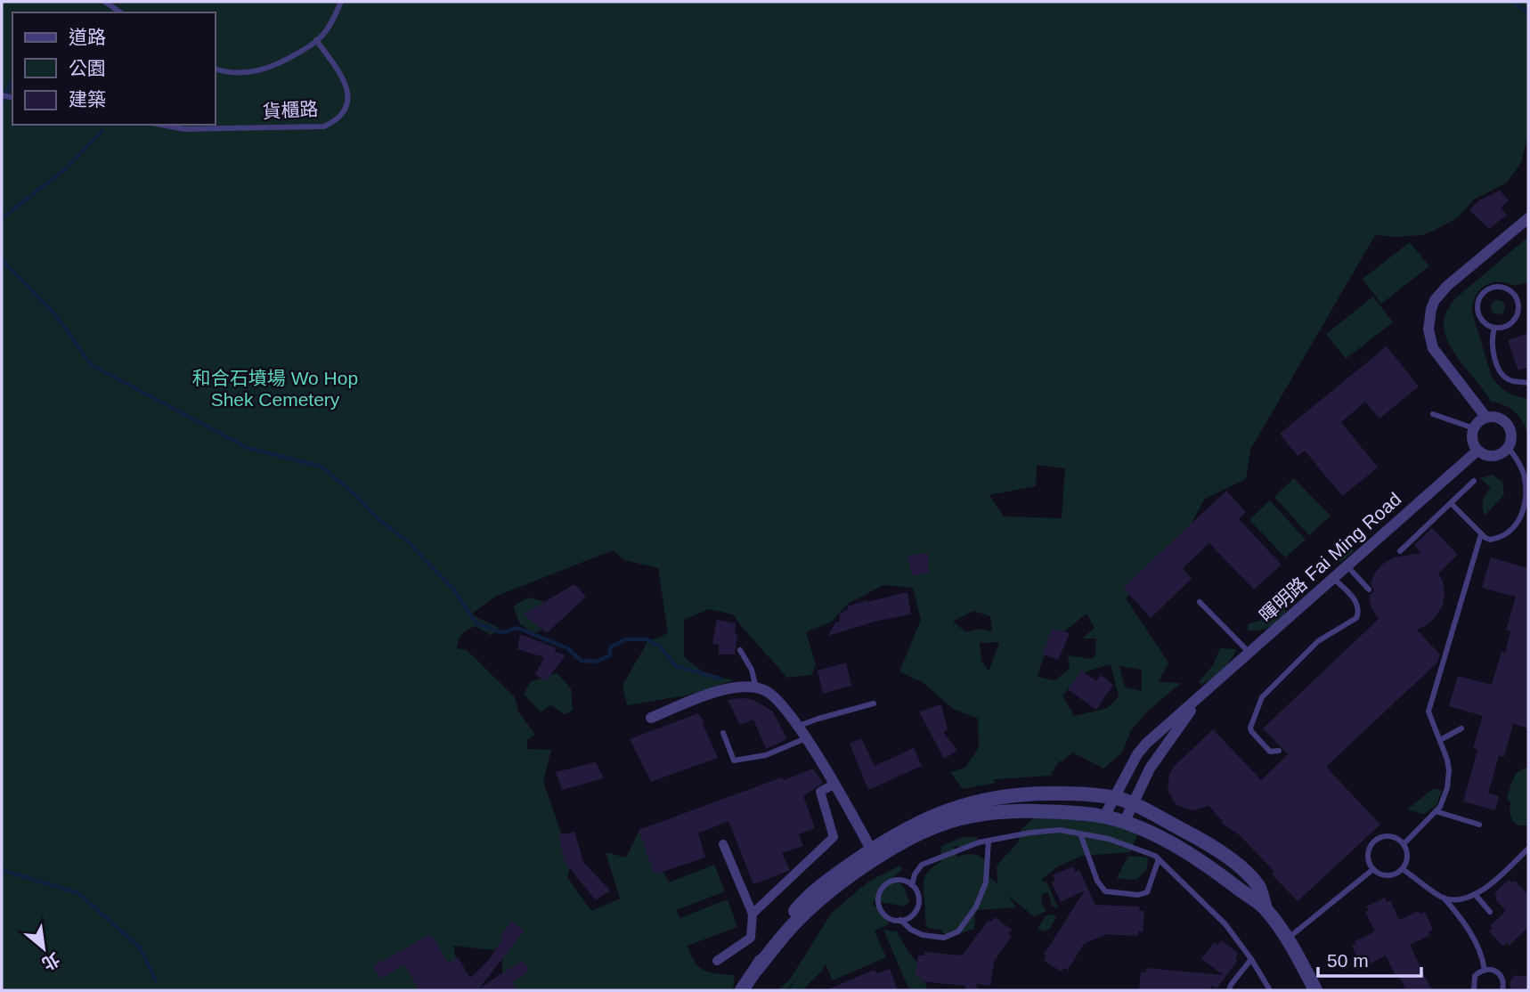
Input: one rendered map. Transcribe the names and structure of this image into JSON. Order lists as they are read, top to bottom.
{
  "streets": {
    "street": ["暉明路 Fai Ming Road"],
    "lane": ["貨櫃路"]
  },
  "parks": ["和合石墳場 Wo Hop Shek Cemetery"],
  "legend": ["道路", "公園", "建築"],
  "scale_bar": "50 m",
  "north": "bottom right"
}
